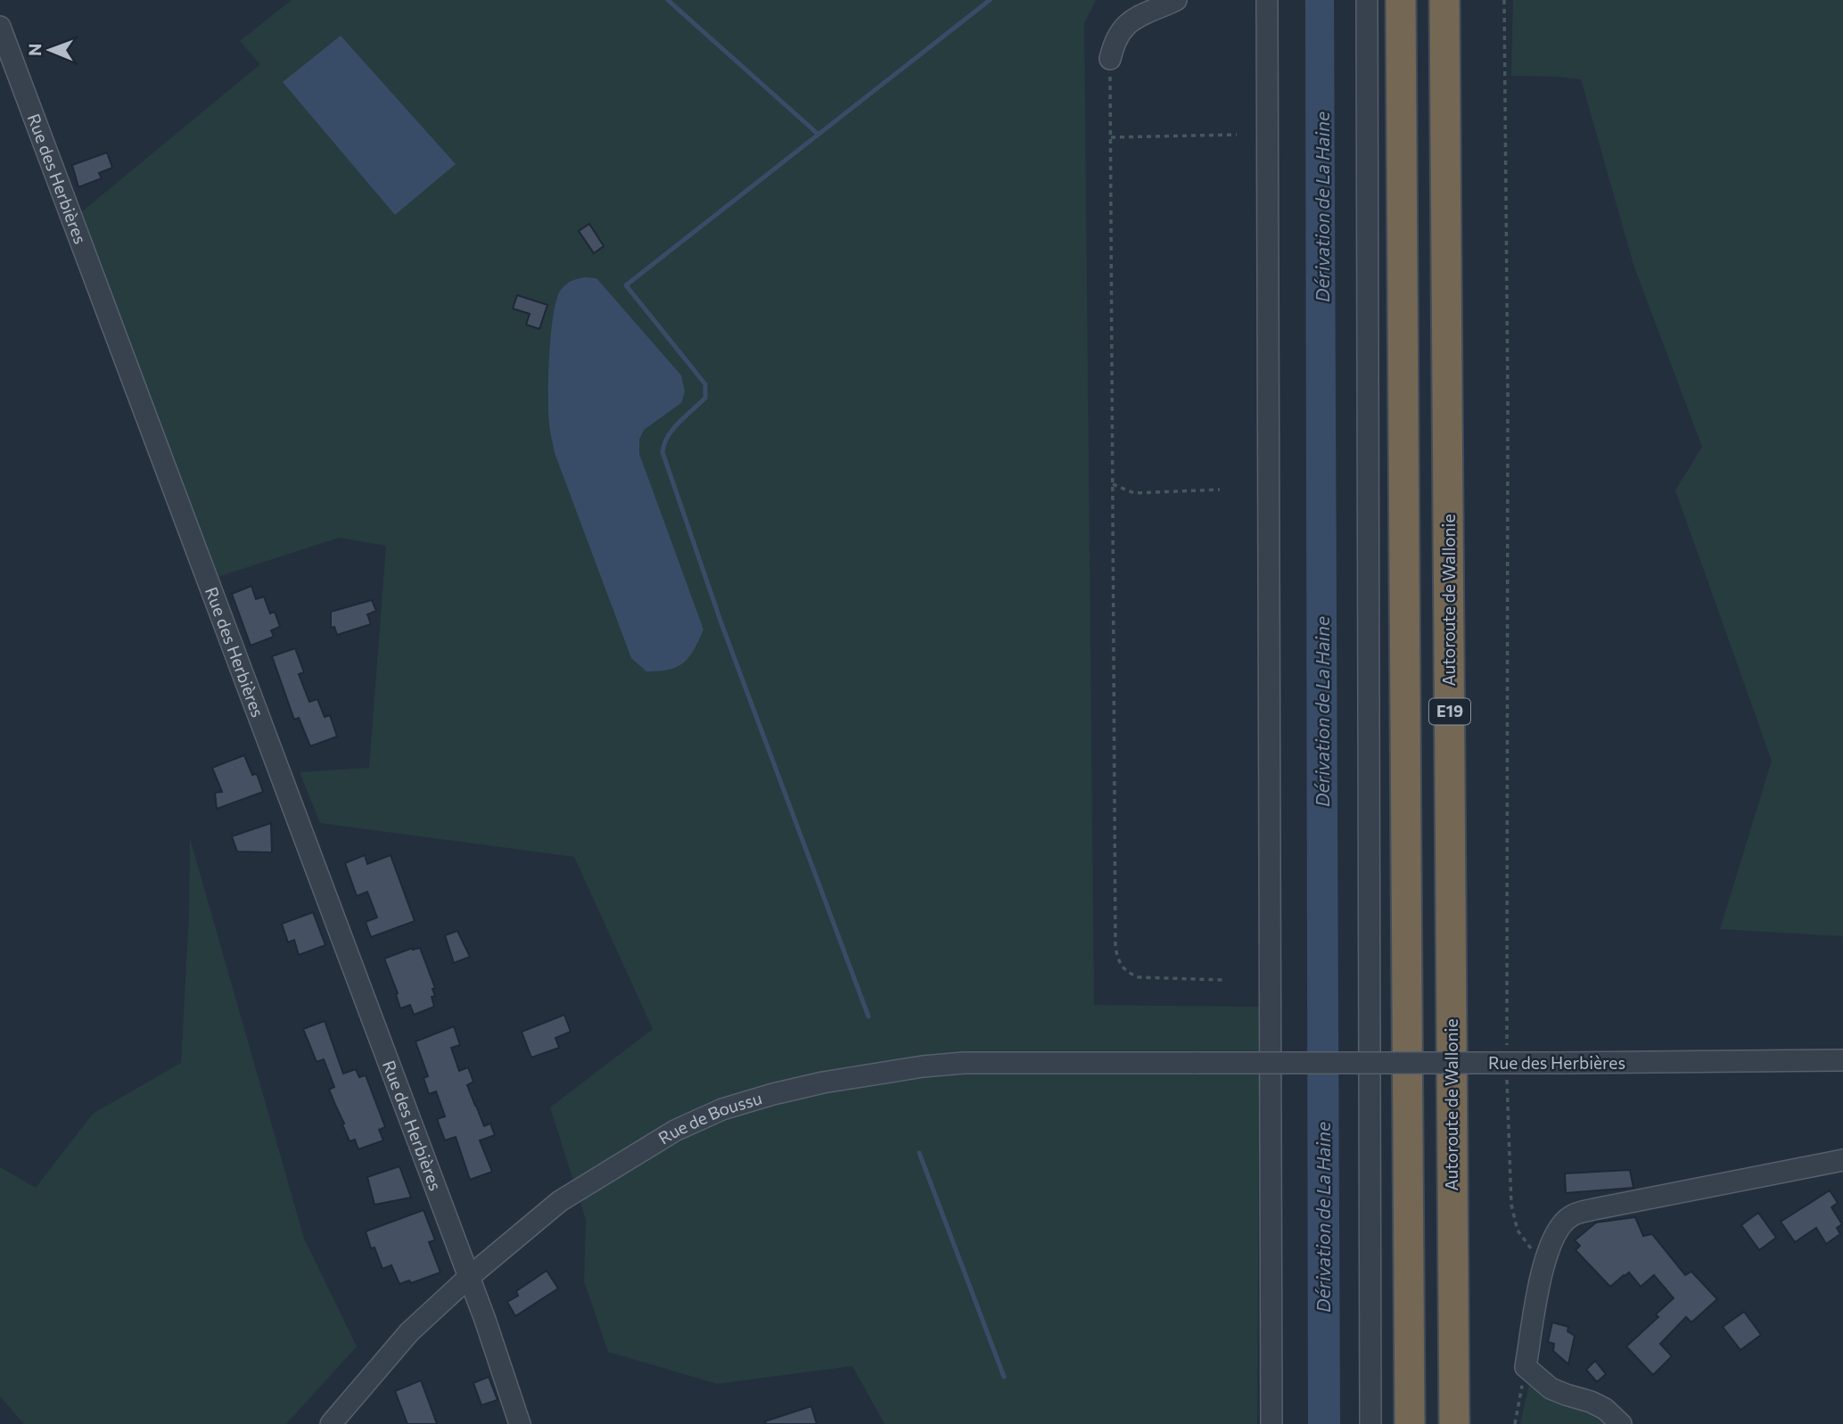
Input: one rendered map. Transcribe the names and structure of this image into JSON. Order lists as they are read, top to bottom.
{
  "streets": {
    "highway": ["Autoroute de Wallonie", "E19"],
    "street": ["Rue des Herbières", "Rue de Boussu"]
  },
  "crossings": [
    ["Rue des Herbières", "Rue de Boussu"]
  ],
  "water": ["Dérivation de La Haine"],
  "north": "left"
}
